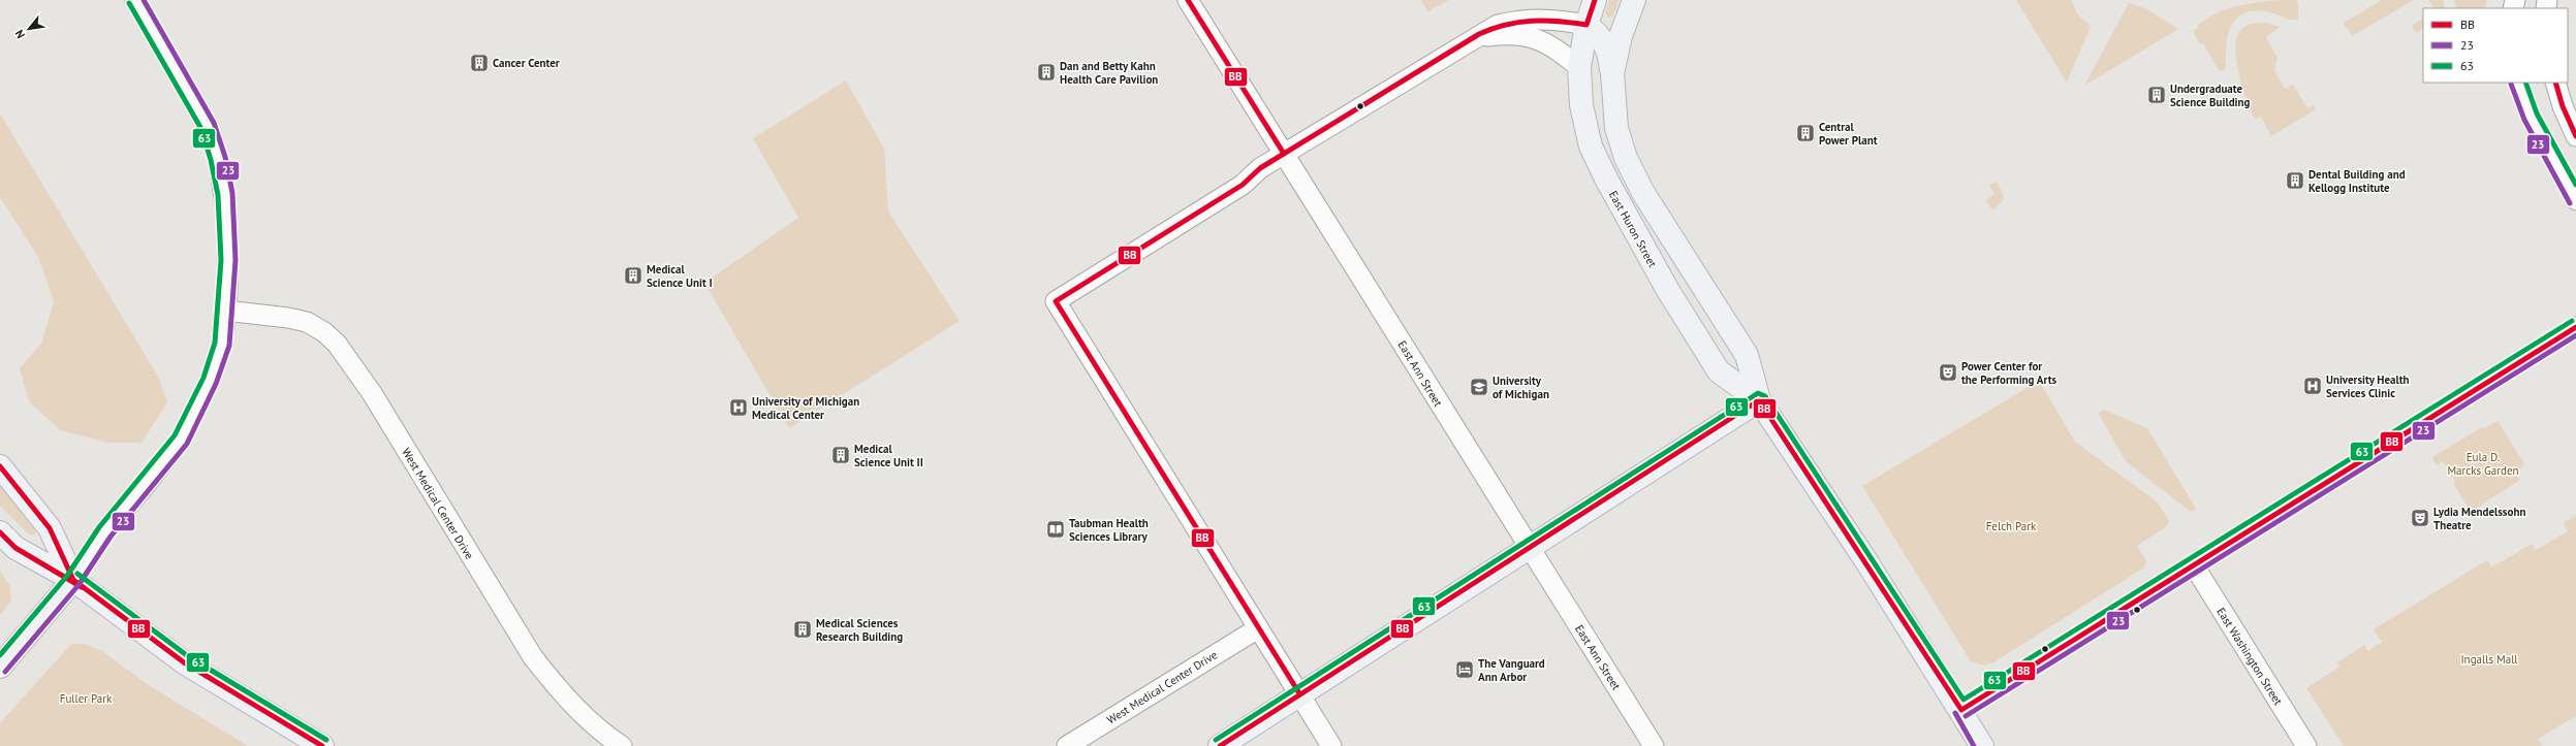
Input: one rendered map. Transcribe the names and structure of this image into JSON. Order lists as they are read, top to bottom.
{
  "streets": {
    "main road": ["East Huron Street"],
    "street": ["East Ann Street", "West Medical Center Drive", "East Washington Street"]
  },
  "parks": [
    "Eula D. Marcks Garden",
    "Felch Park",
    "Ingalls Mall",
    "Fuller Park"
  ],
  "places": {
    "building": [
      "Cancer Center",
      "Dan and Betty Kahn Health Care Pavilion",
      "Undergraduate Science Building",
      "Central Power Plant",
      "Dental Building and Kellogg Institute",
      "Medical Science Unit I",
      "Medical Science Unit II",
      "Medical Sciences Research Building"
    ],
    "theatre": ["Power Center for the Performing Arts", "Lydia Mendelssohn Theatre"],
    "hospital": ["University Health Services Clinic", "University of Michigan Medical Center"],
    "school or university": ["University of Michigan"],
    "library": ["Taubman Health Sciences Library"],
    "hotel": ["The Vanguard Ann Arbor"]
  },
  "lines": ["transit line BB", "transit line 23", "transit line 63"],
  "legend": ["BB", "23", "63"],
  "north": "bottom left"
}
